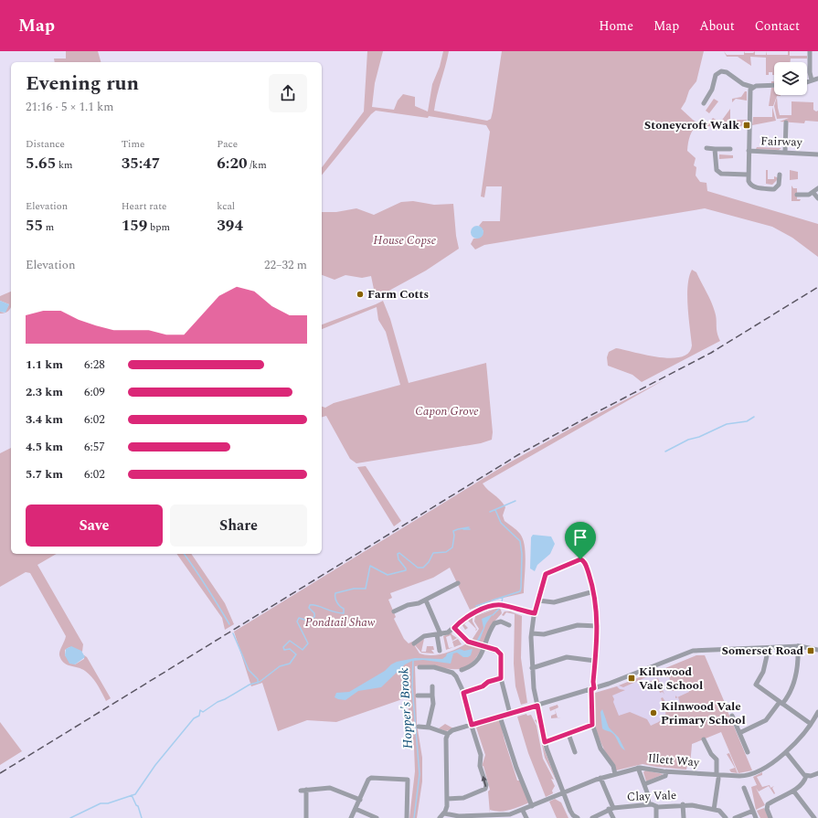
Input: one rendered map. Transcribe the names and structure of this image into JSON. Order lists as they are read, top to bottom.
{
  "streets": {
    "street": ["Fairway", "Illett Way", "Clay Vale"]
  },
  "water": ["Hopper's Brook"],
  "parks": ["House Copse", "Capon Grove", "Pondtail Shaw"],
  "places": {
    "transit": ["Stoneycroft Walk", "Somerset Road", "Kilnwood Vale School"],
    "other": ["Farm Cotts", "Kilnwood Vale Primary School"]
  },
  "page": {
    "header": "Map",
    "nav": [
      "Home",
      "Map",
      "About",
      "Contact"
    ],
    "heading": ["Evening run", "21:16 · 5 × 1.1 km"],
    "stats": [
      ["Distance", "5.65 km"],
      ["Time", "35:47"],
      ["Pace", "6:20 /km"],
      ["Elevation", "55 m"],
      ["Heart rate", "159 bpm"],
      ["kcal", "394"]
    ],
    "chart": ["Elevation", "22–32 m"],
    "list": [
      {
        "name": "1.1 km",
        "note": "6:28"
      },
      {
        "name": "2.3 km",
        "note": "6:09"
      },
      {
        "name": "3.4 km",
        "note": "6:02"
      },
      {
        "name": "4.5 km",
        "note": "6:57"
      },
      {
        "name": "5.7 km",
        "note": "6:02"
      }
    ],
    "buttons": ["Save", "Share"]
  }
}
